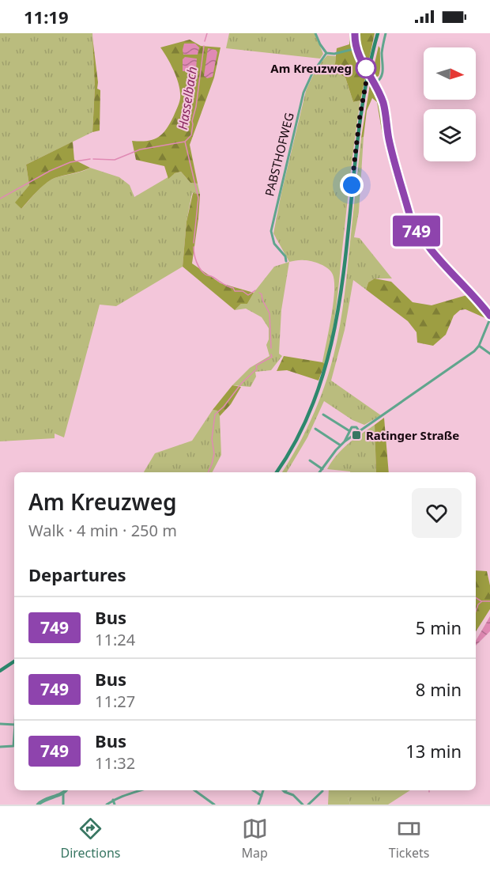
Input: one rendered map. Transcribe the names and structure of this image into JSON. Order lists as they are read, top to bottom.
{
  "streets": {
    "street": ["PABSTHOFWEG"]
  },
  "water": ["Hasselbach"],
  "places": {
    "other": ["Am Kreuzweg"],
    "transit": ["Ratinger Straße"]
  },
  "lines": ["bus line 749"],
  "north": "right",
  "page": {
    "status": "11:19",
    "on_map": "749",
    "heading": [
      ["Am Kreuzweg", "Walk · 4 min · 250 m"],
      "Departures"
    ],
    "list": [
      {
        "mark": "749",
        "name": "Bus",
        "note": "11:24",
        "value": "5 min"
      },
      {
        "mark": "749",
        "name": "Bus",
        "note": "11:27",
        "value": "8 min"
      },
      {
        "mark": "749",
        "name": "Bus",
        "note": "11:32",
        "value": "13 min"
      }
    ],
    "tabs": ["Directions", "Map", "Tickets"]
  }
}
